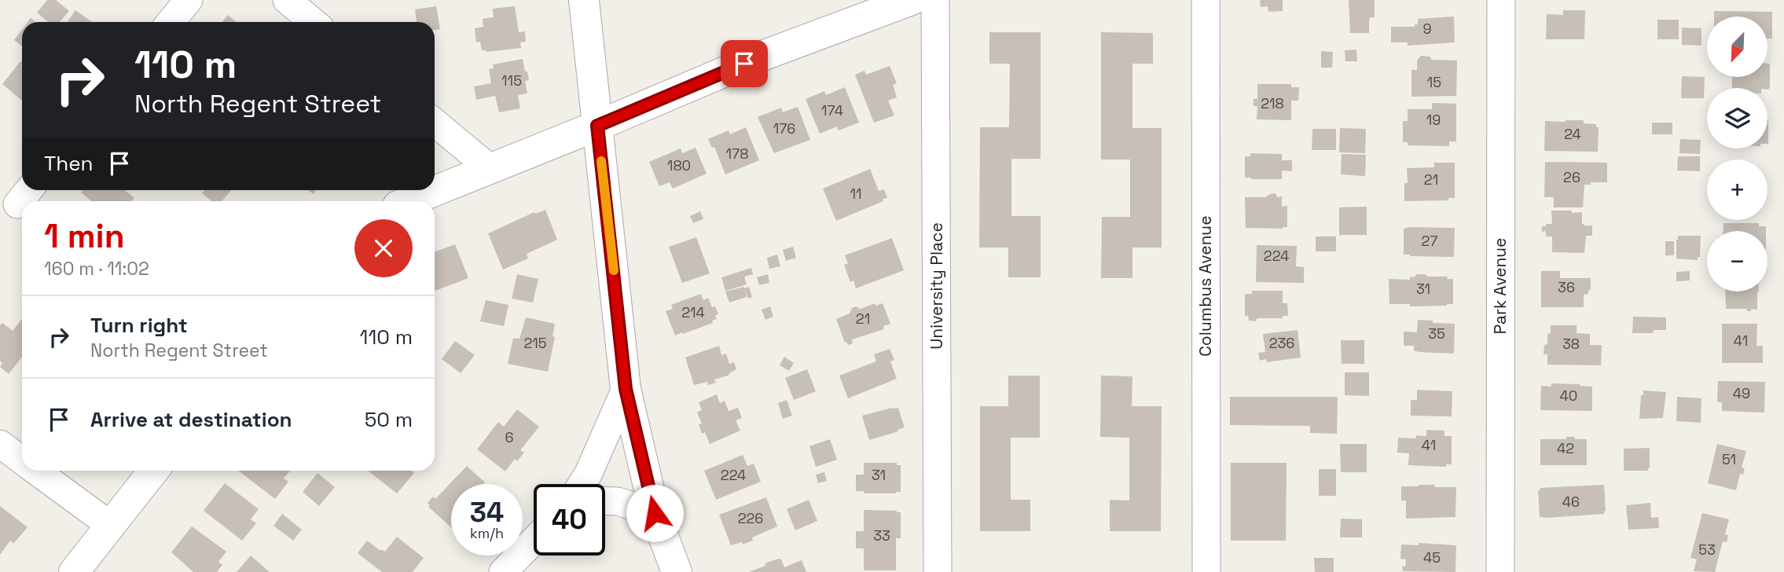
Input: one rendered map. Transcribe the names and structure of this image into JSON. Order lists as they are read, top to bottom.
{
  "streets": {
    "street": ["University Place", "Columbus Avenue", "Park Avenue"]
  },
  "house_numbers": [
    "9",
    "115",
    "15",
    "218",
    "174",
    "19",
    "176",
    "24",
    "178",
    "180",
    "26",
    "21",
    "11",
    "27",
    "224",
    "36",
    "31",
    "214",
    "21",
    "35",
    "41",
    "215",
    "236",
    "38",
    "49",
    "40",
    "6",
    "41",
    "42",
    "51",
    "224",
    "31",
    "46",
    "226",
    "33",
    "53",
    "45"
  ],
  "north": "bottom left",
  "page": {
    "map_buttons": ["+", "−"],
    "turn": ["110 m", "North Regent Street"],
    "then": "Then",
    "heading": ["1 min", "160 m · 11:02"],
    "list": [
      {
        "name": "Turn right",
        "note": "North Regent Street",
        "value": "110 m"
      },
      {
        "name": "Arrive at destination",
        "value": "50 m"
      }
    ],
    "speed": "34 km/h",
    "limit": "40"
  }
}
